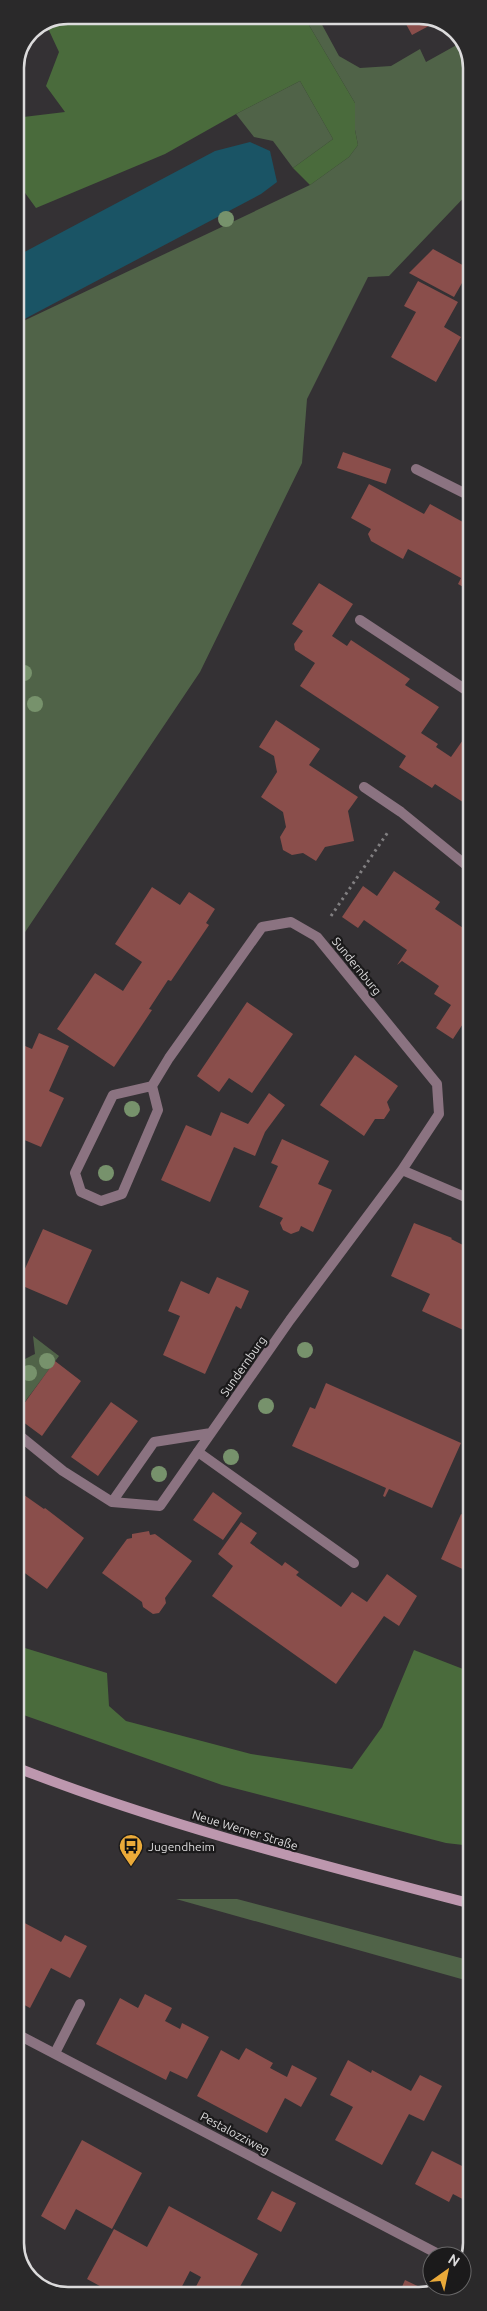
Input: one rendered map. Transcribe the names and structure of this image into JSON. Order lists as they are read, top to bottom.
{
  "streets": {
    "main road": ["Neue Werner Straße"],
    "street": ["Sundernburg", "Pestalozziweg"]
  },
  "places": {
    "bus stop": ["Jugendheim"]
  },
  "north": "top right"
}
